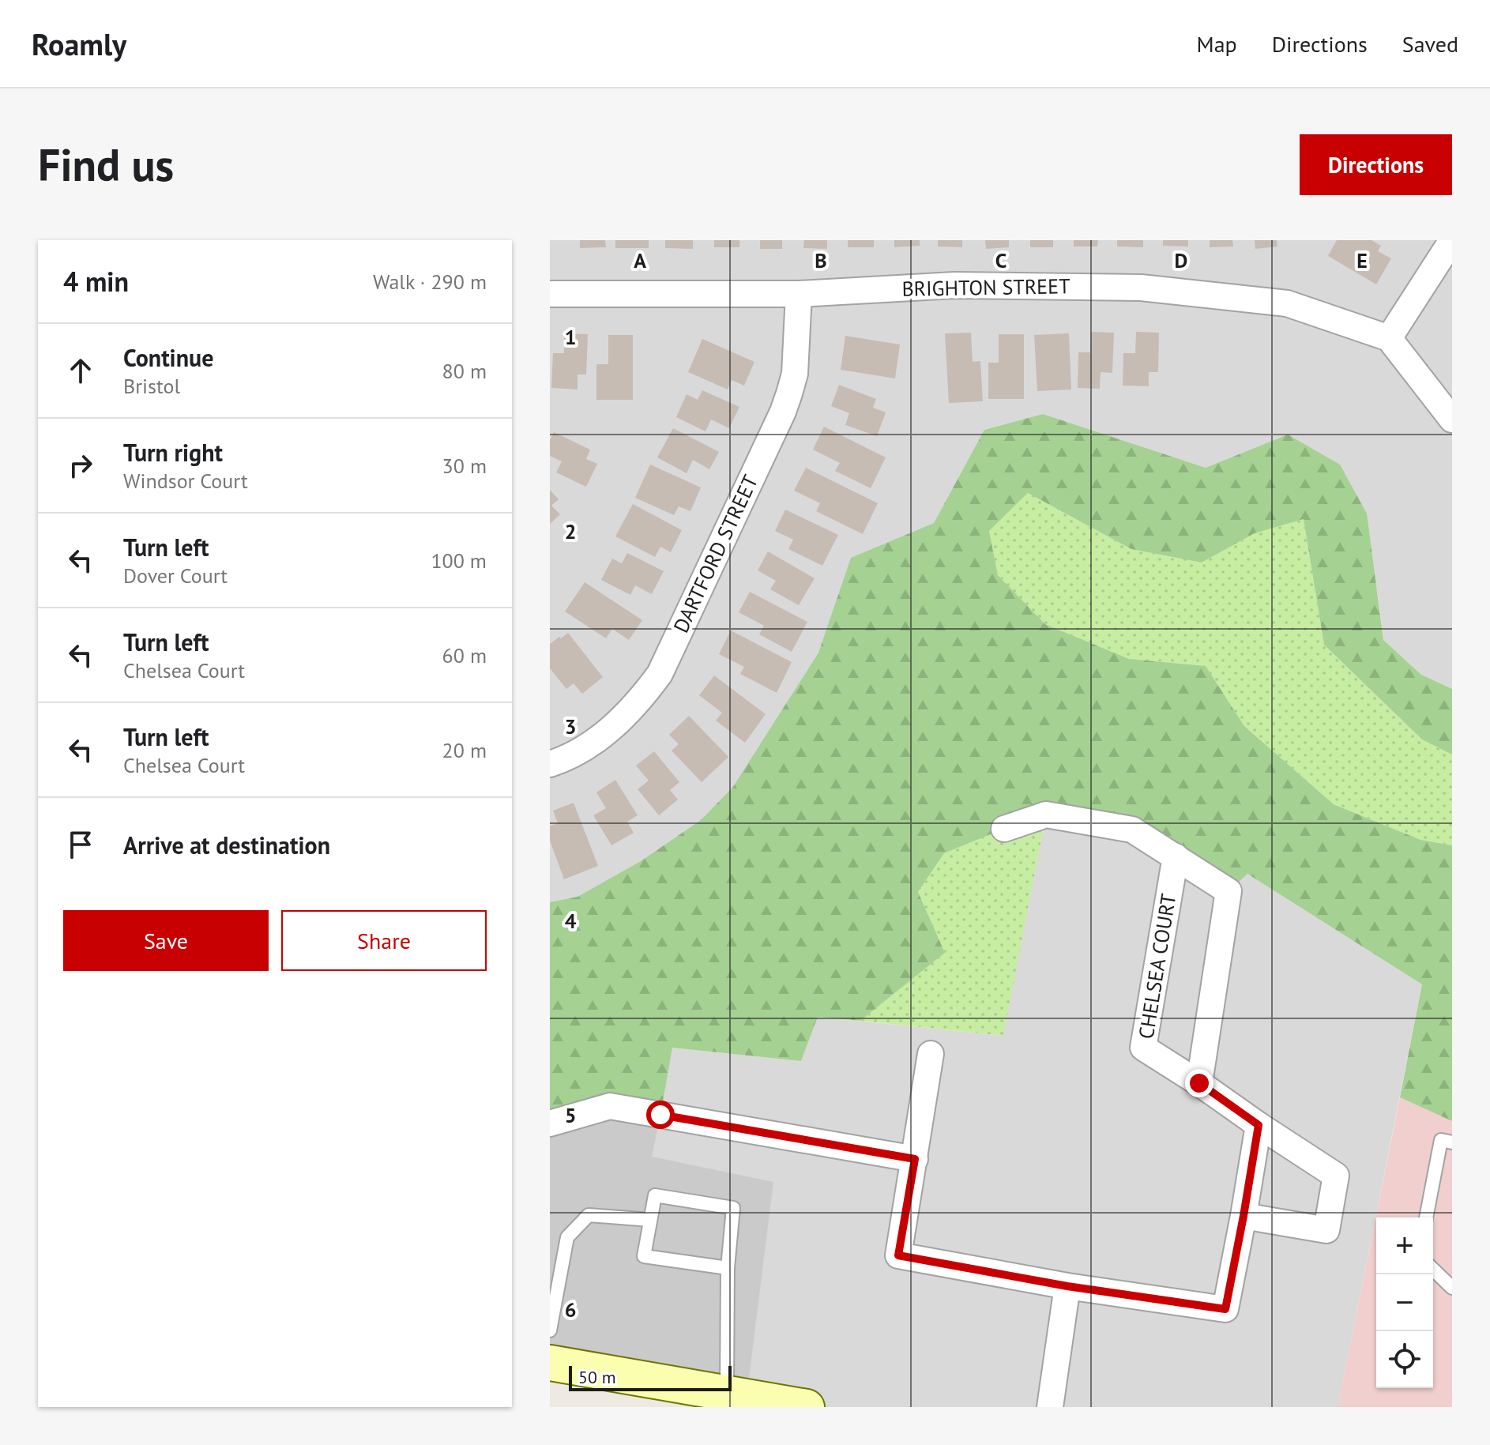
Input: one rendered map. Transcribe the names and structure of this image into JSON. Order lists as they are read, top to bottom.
{
  "streets": {
    "street": ["BRIGHTON STREET", "DARTFORD STREET", "CHELSEA COURT"]
  },
  "crossings": [
    ["BRIGHTON STREET", "DARTFORD STREET"]
  ],
  "scale_bar": "50 m",
  "page": {
    "header": "Roamly",
    "nav": ["Map", "Directions", "Saved"],
    "buttons": [
      "Directions",
      ["Save", "Share"]
    ],
    "title": "Find us",
    "heading": ["4 min", "Walk · 290 m"],
    "list": [
      ["Continue", "Bristol", "80 m"],
      ["Turn right", "Windsor Court", "30 m"],
      ["Turn left", "Dover Court", "100 m"],
      ["Turn left", "Chelsea Court", "60 m"],
      ["Turn left", "Chelsea Court", "20 m"],
      "Arrive at destination"
    ],
    "map_buttons": ["+", "−"],
    "scale": "50 m"
  },
  "grid": {
    "columns": [
      "A",
      "B",
      "C",
      "D",
      "E"
    ],
    "rows": [
      "1",
      "2",
      "3",
      "4",
      "5",
      "6"
    ]
  }
}
